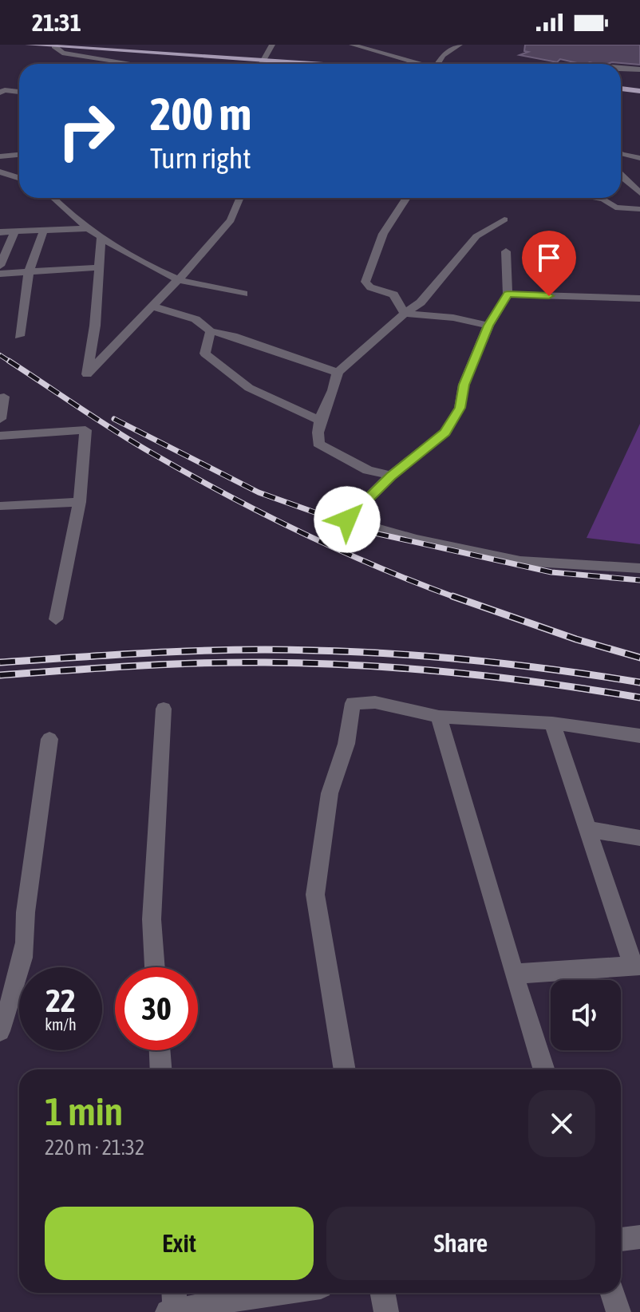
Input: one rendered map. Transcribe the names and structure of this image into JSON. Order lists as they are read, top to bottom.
{
  "page": {
    "status": "21:31",
    "turn": ["200 m", "Turn right"],
    "speed": "22 km/h",
    "limit": "30",
    "heading": ["1 min", "220 m · 21:32"],
    "buttons": ["Exit", "Share"]
  }
}
